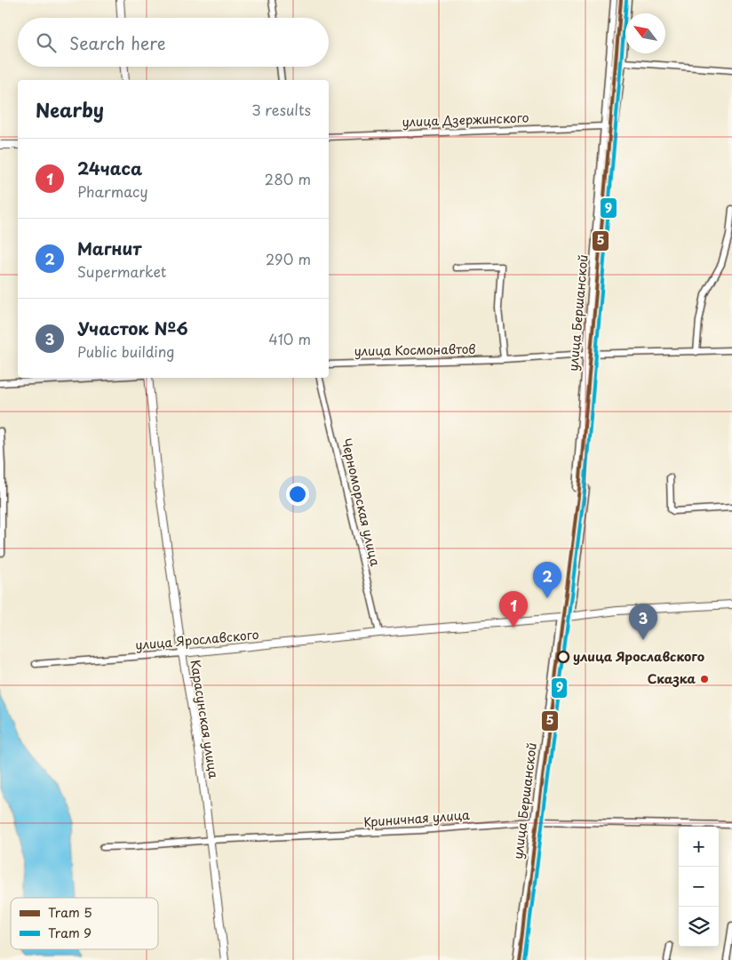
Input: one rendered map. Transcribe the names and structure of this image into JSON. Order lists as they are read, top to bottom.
{
  "streets": {
    "street": [
      "улица Дзержинского",
      "улица Бершанской",
      "улица Космонавтов",
      "Черноморская улица",
      "улица Ярославского",
      "Карасунская улица",
      "Криничная улица"
    ]
  },
  "crossings": [
    ["улица Дзержинского", "улица Бершанской"],
    ["улица Бершанской", "улица Космонавтов"],
    ["улица Бершанской", "улица Ярославского"],
    ["улица Бершанской", "Криничная улица"],
    ["Черноморская улица", "улица Ярославского"],
    ["улица Ярославского", "Карасунская улица"],
    ["Карасунская улица", "Криничная улица"]
  ],
  "places": ["улица Ярославского", "Сказка"],
  "lines": ["tram line 5", "tram line 9"],
  "legend": ["Tram 5", "Tram 9"],
  "north": "top left",
  "page": {
    "search": "Search here",
    "heading": ["Nearby", "3 results"],
    "list": [
      {
        "mark": "1",
        "name": "24часа",
        "note": "Pharmacy",
        "value": "280 m"
      },
      {
        "mark": "2",
        "name": "Магнит",
        "note": "Supermarket",
        "value": "290 m"
      },
      {
        "mark": "3",
        "name": "Участок №6",
        "note": "Public building",
        "value": "410 m"
      }
    ],
    "pins": ["2", "1", "3"],
    "map_buttons": ["+", "−"]
  }
}
